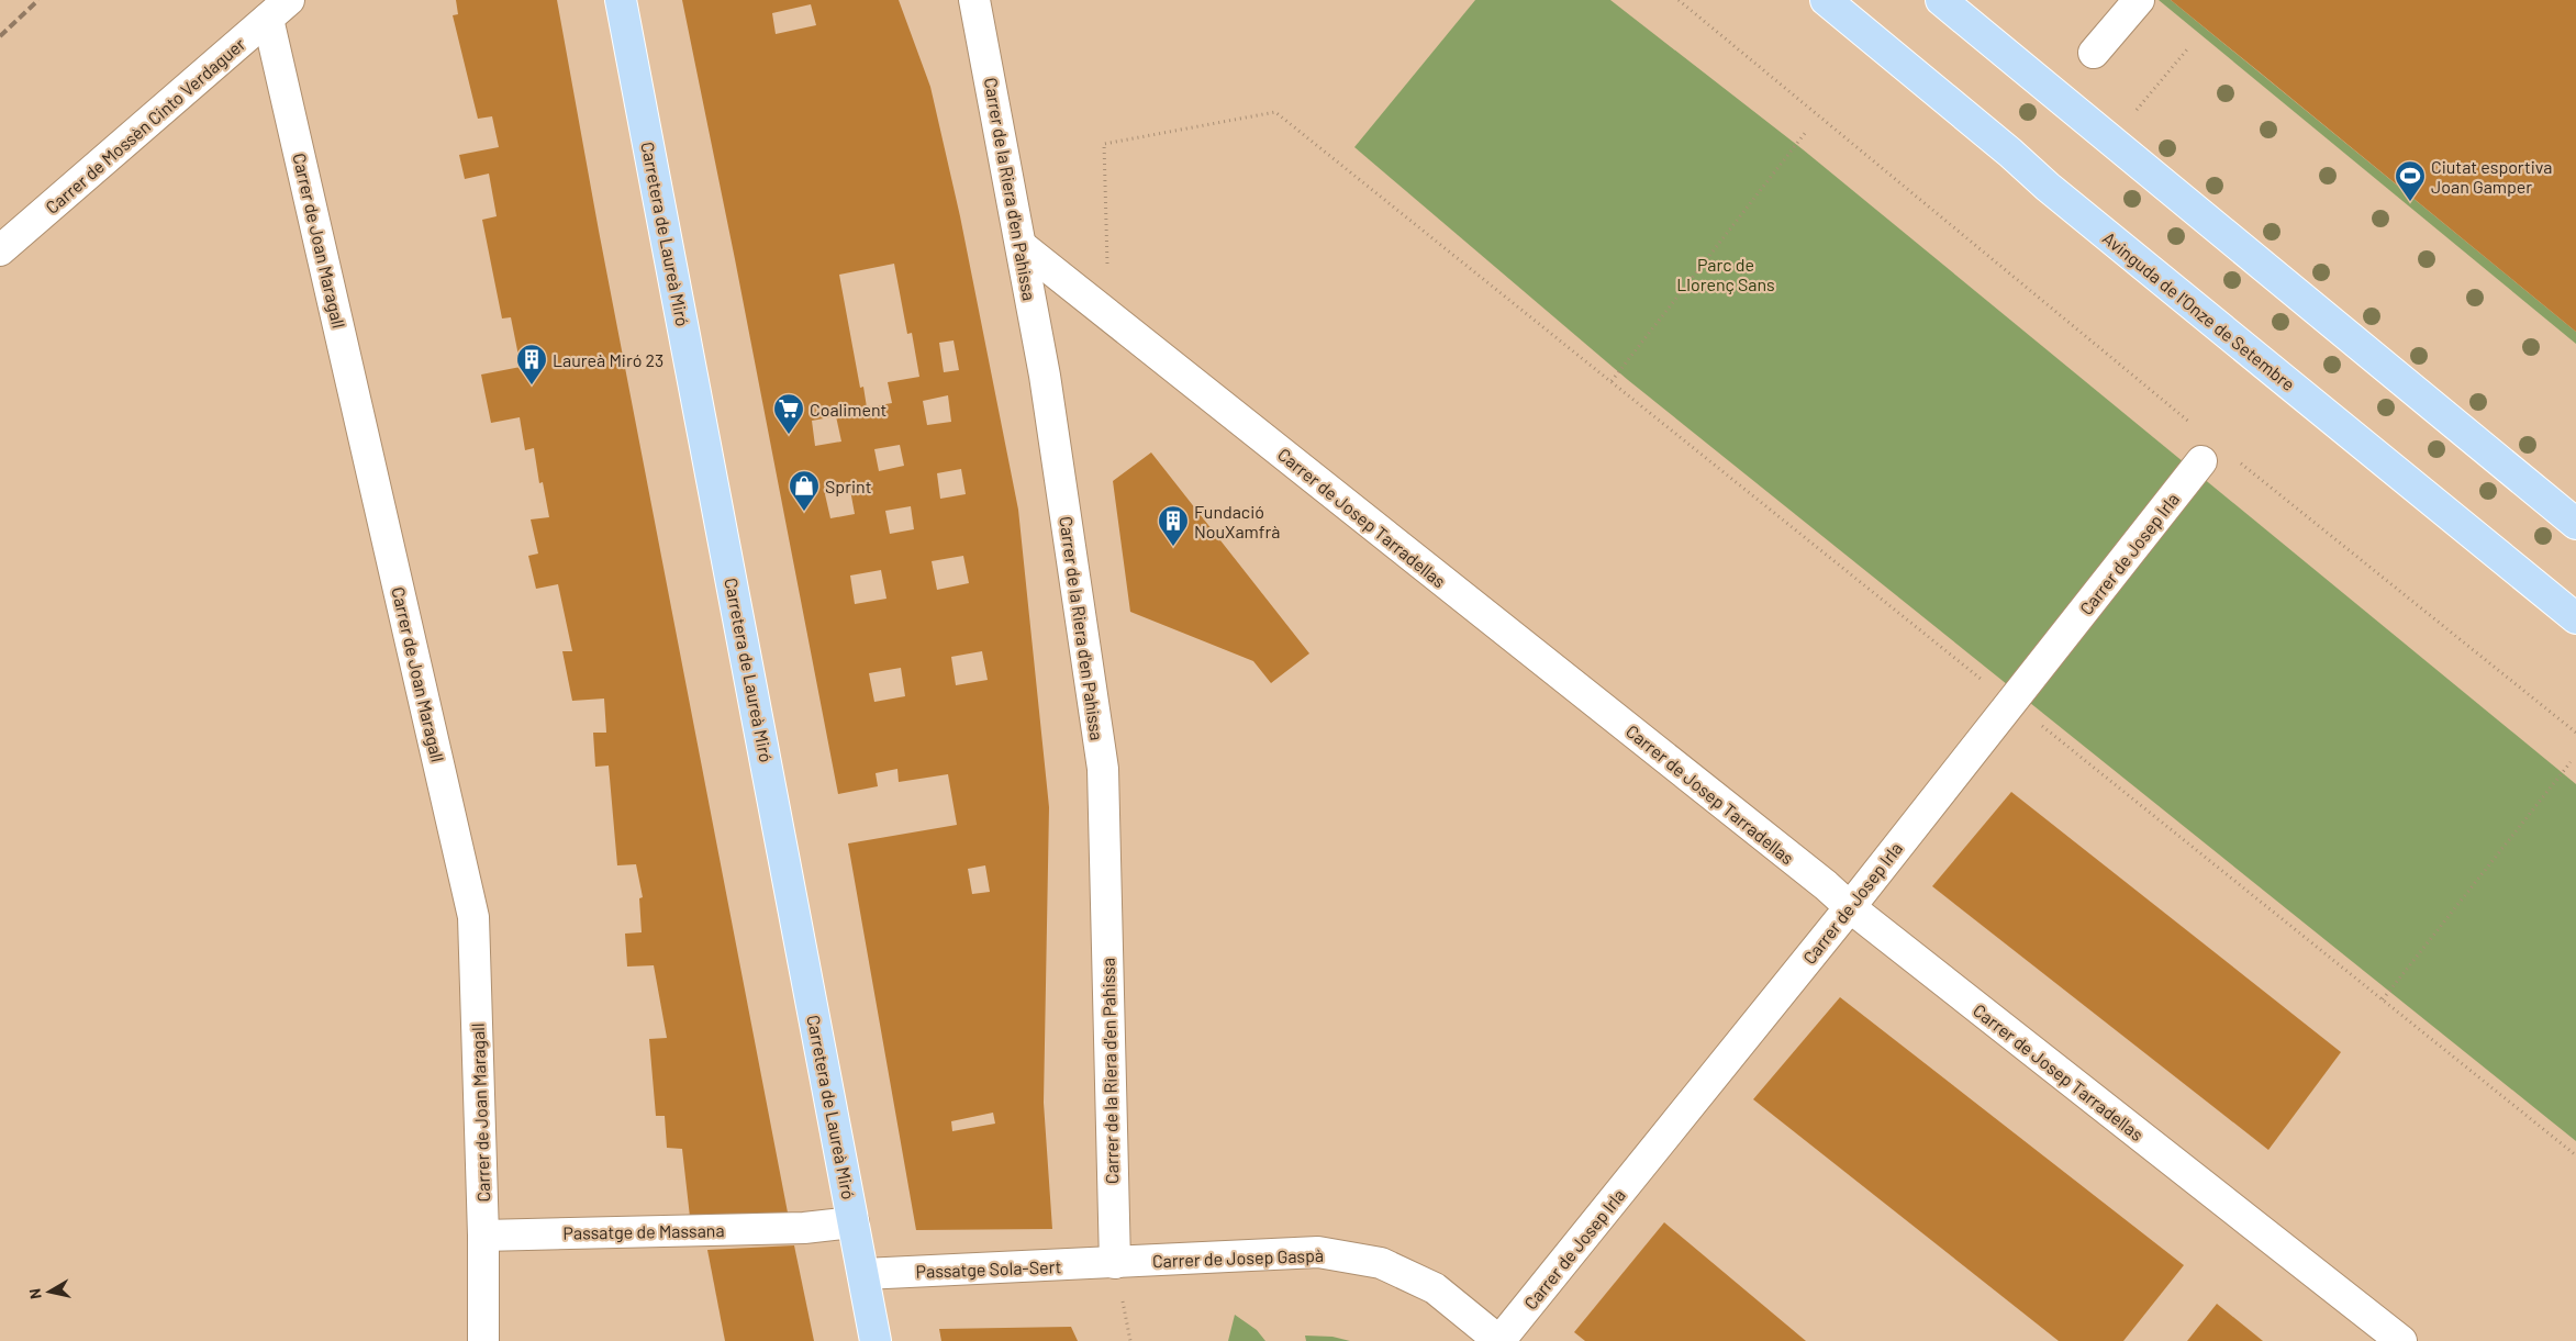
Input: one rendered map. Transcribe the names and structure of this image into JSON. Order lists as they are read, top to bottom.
{
  "streets": {
    "main road": ["Carretera de Laureà Miró", "Avinguda de l'Onze de Setembre"],
    "street": [
      "Carrer de Mossèn Cinto Verdaguer",
      "Carrer de la Riera d'en Pahissa",
      "Carrer de Joan Maragall",
      "Carrer de Josep Tarradellas",
      "Carrer de Josep Irla",
      "Passatge de Massana",
      "Carrer de Josep Gaspà",
      "Passatge Sola-Sert"
    ]
  },
  "crossings": [
    ["Carrer de Mossèn Cinto Verdaguer", "Carrer de Joan Maragall"],
    ["Carrer de la Riera d'en Pahissa", "Carrer de Josep Tarradellas"],
    ["Carrer de la Riera d'en Pahissa", "Carrer de Josep Gaspà"],
    ["Carrer de la Riera d'en Pahissa", "Passatge Sola-Sert"],
    ["Carretera de Laureà Miró", "Passatge de Massana"],
    ["Carretera de Laureà Miró", "Passatge Sola-Sert"],
    ["Carrer de Joan Maragall", "Passatge de Massana"],
    ["Carrer de Josep Tarradellas", "Carrer de Josep Irla"],
    ["Carrer de Josep Irla", "Carrer de Josep Gaspà"],
    ["Carrer de Josep Gaspà", "Passatge Sola-Sert"]
  ],
  "parks": ["Parc de Llorenç Sans"],
  "places": {
    "sports": ["Ciutat esportiva Joan Gamper"],
    "building": ["Laureà Miró 23", "Fundació NouXamfrà"],
    "supermarket": ["Coaliment"],
    "shop": ["Sprint"]
  },
  "north": "left"
}
